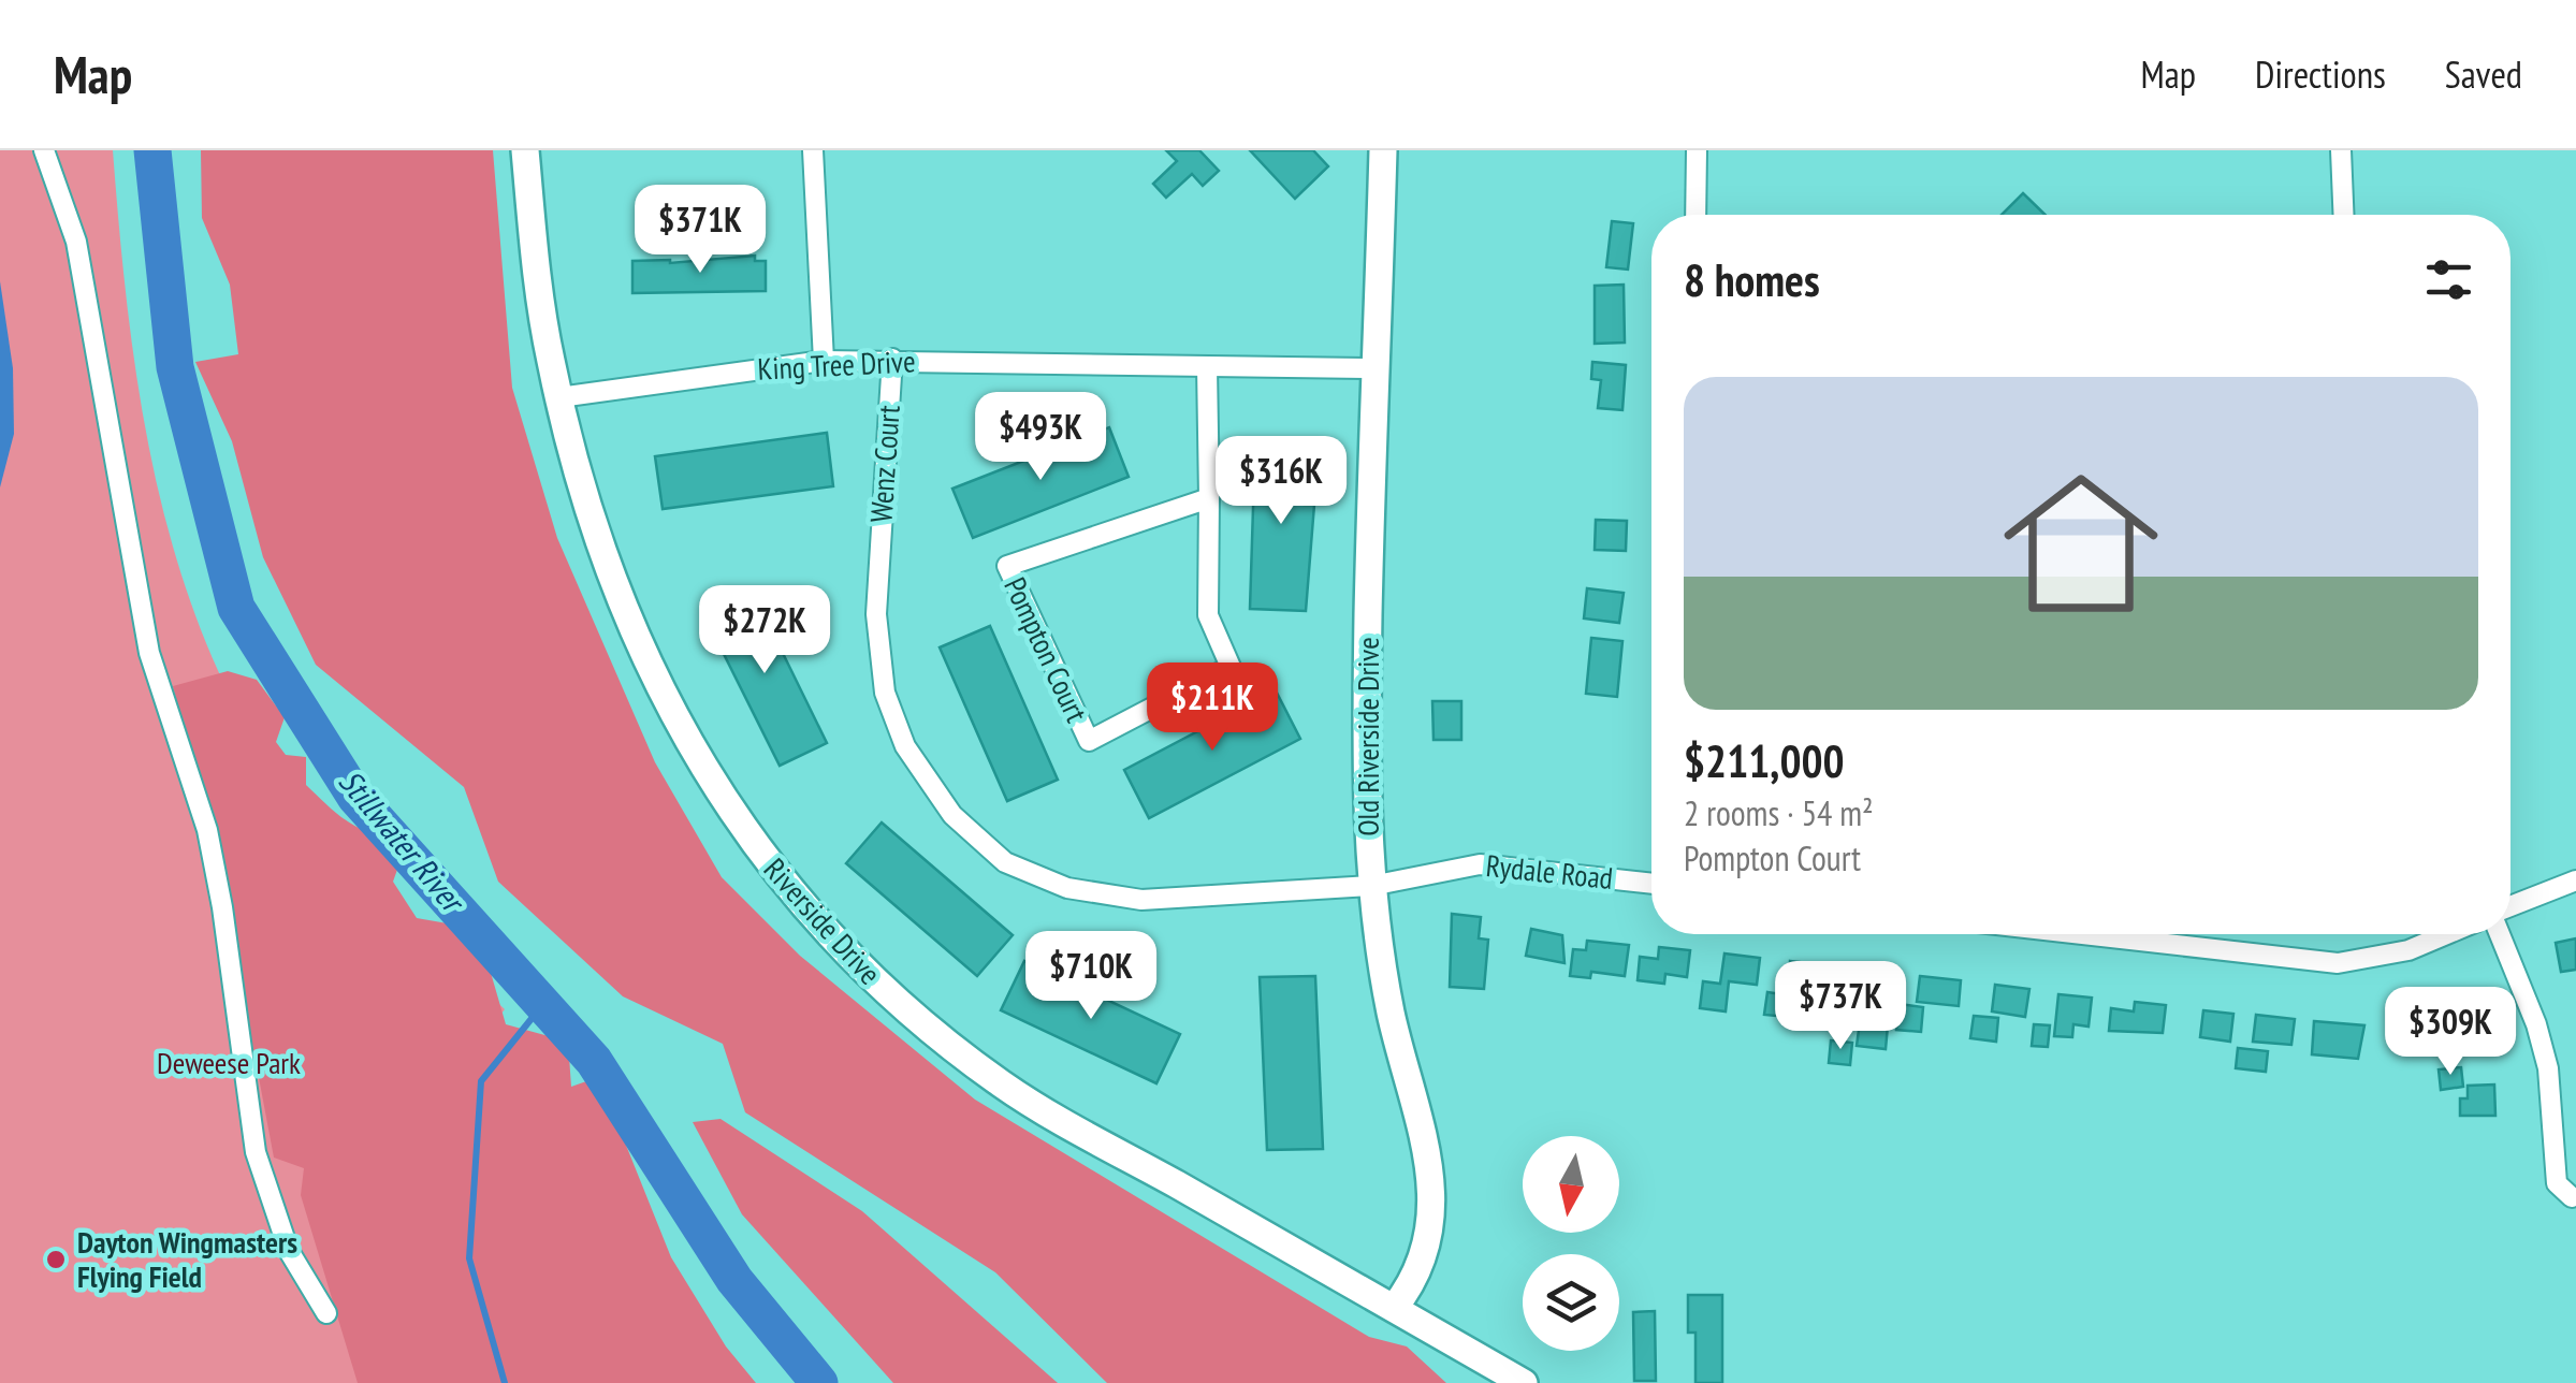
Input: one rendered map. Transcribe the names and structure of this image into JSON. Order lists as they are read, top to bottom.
{
  "streets": {
    "main road": ["Old Riverside Drive", "Riverside Drive"],
    "street": [
      "King Tree Drive",
      "Wenz Court",
      "Pompton Court",
      "Rydale Road"
    ]
  },
  "crossings": [
    ["King Tree Drive", "Wenz Court"],
    ["King Tree Drive", "Pompton Court"],
    ["King Tree Drive", "Old Riverside Drive"],
    ["King Tree Drive", "Riverside Drive"],
    ["Wenz Court", "Old Riverside Drive"],
    ["Wenz Court", "Rydale Road"],
    ["Old Riverside Drive", "Rydale Road"],
    ["Old Riverside Drive", "Riverside Drive"]
  ],
  "water": ["Stillwater River"],
  "parks": ["Deweese Park"],
  "places": ["Dayton Wingmasters Flying Field"],
  "north": "bottom",
  "page": {
    "header": "Map",
    "nav": ["Map", "Directions", "Saved"],
    "price": [
      "$371K",
      "$493K",
      "$316K",
      "$272K",
      "$211K",
      "$710K",
      "$737K",
      "$309K"
    ],
    "heading": "8 homes",
    "list": [
      {
        "name": "$211,000",
        "note": "2 rooms · 54 m² · Pompton Court"
      }
    ]
  }
}
